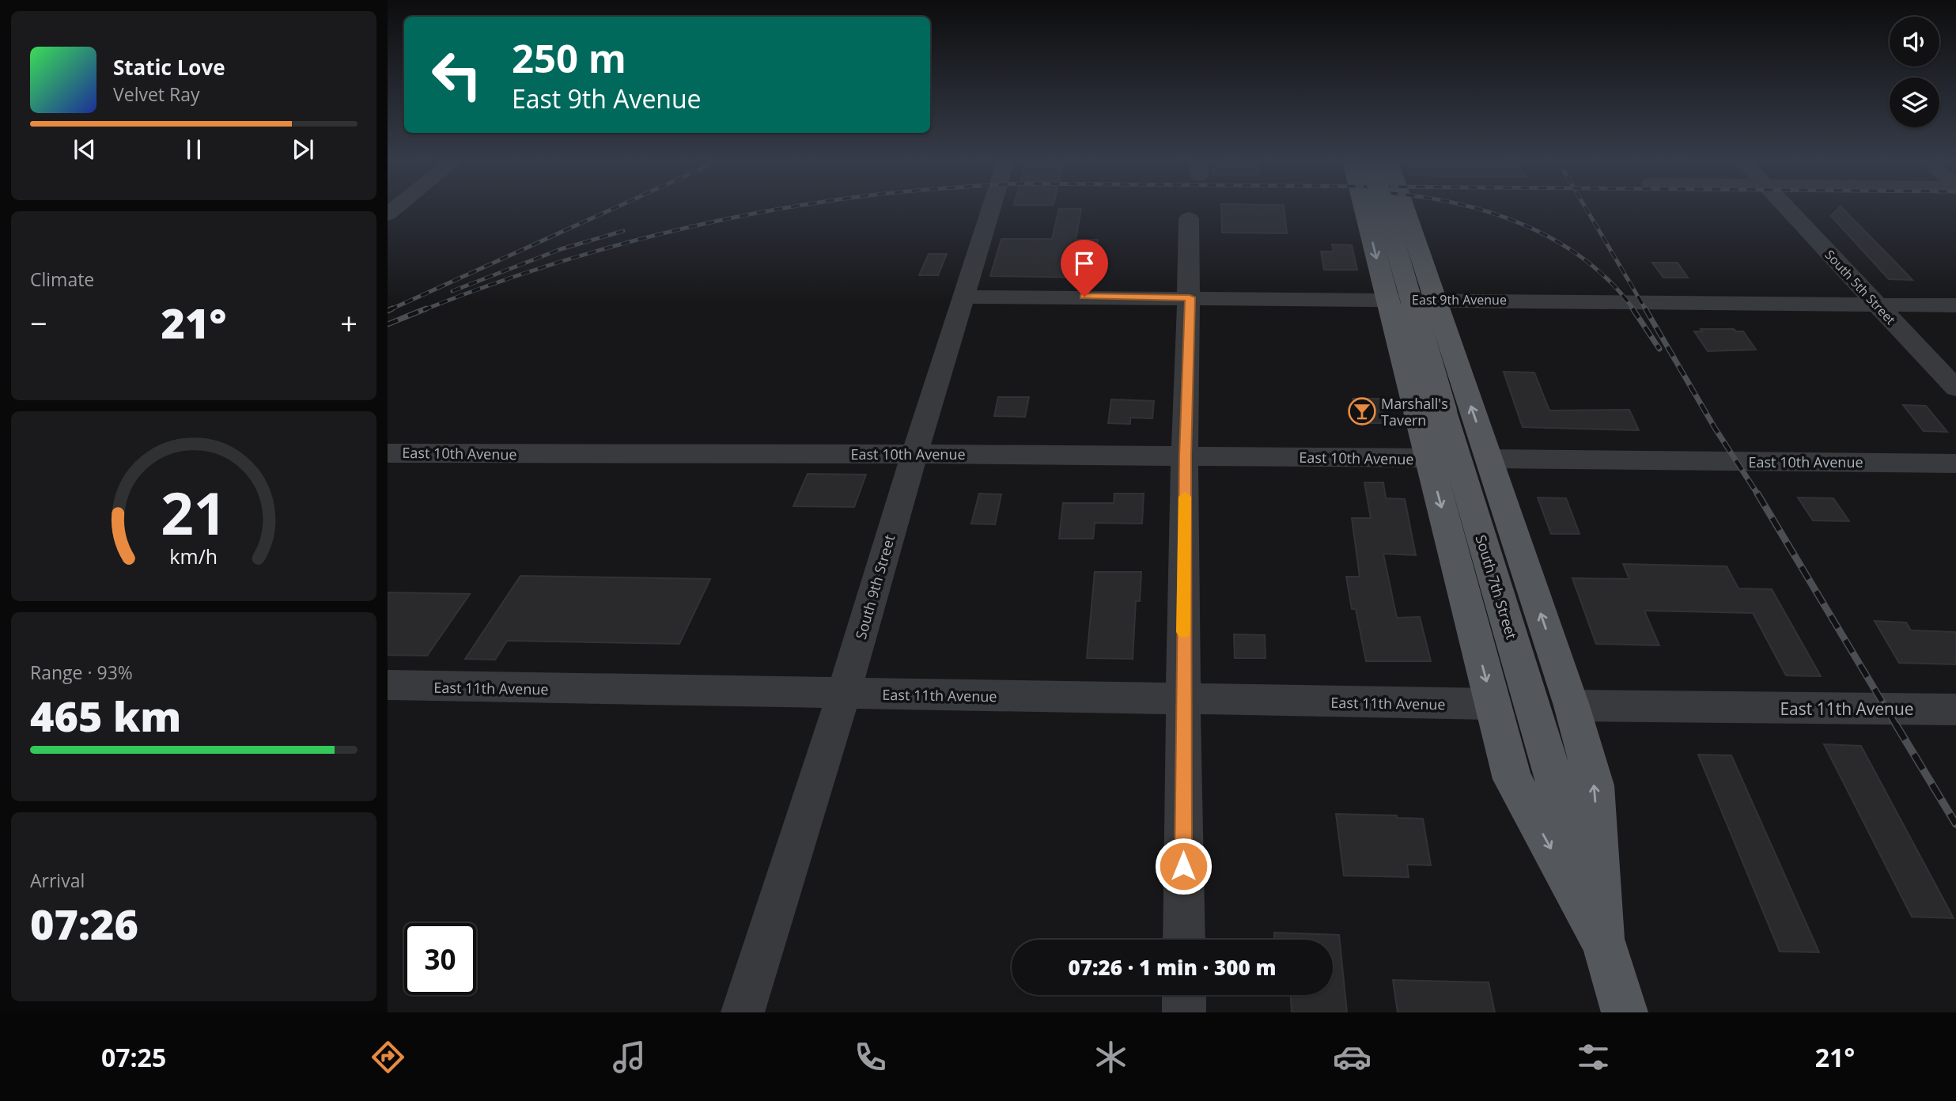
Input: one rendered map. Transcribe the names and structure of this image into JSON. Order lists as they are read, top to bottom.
{
  "streets": {
    "main road": ["South 7th Street"],
    "street": [
      "South 5th Street",
      "East 9th Avenue",
      "East 10th Avenue",
      "South 9th Street",
      "East 11th Avenue"
    ]
  },
  "crossings": [
    ["South 5th Street", "East 9th Avenue"],
    ["East 9th Avenue", "South 9th Street"],
    ["East 10th Avenue", "South 9th Street"],
    ["South 9th Street", "East 11th Avenue"]
  ],
  "places": {
    "bar": ["Marshall's Tavern"]
  },
  "page": {
    "turn": ["250 m", "East 9th Avenue"],
    "song": ["Static Love", "Velvet Ray"],
    "tile": [
      "Climate",
      ["Range · 93%", "465 km"],
      ["Arrival", "07:26"]
    ],
    "heat": ["−", "21°", "+"],
    "limit": "30",
    "trip": "07:26 · 1 min · 300 m",
    "tabs": ["07:25", "21°"],
    "gauge": ["21", "km/h"]
  }
}
